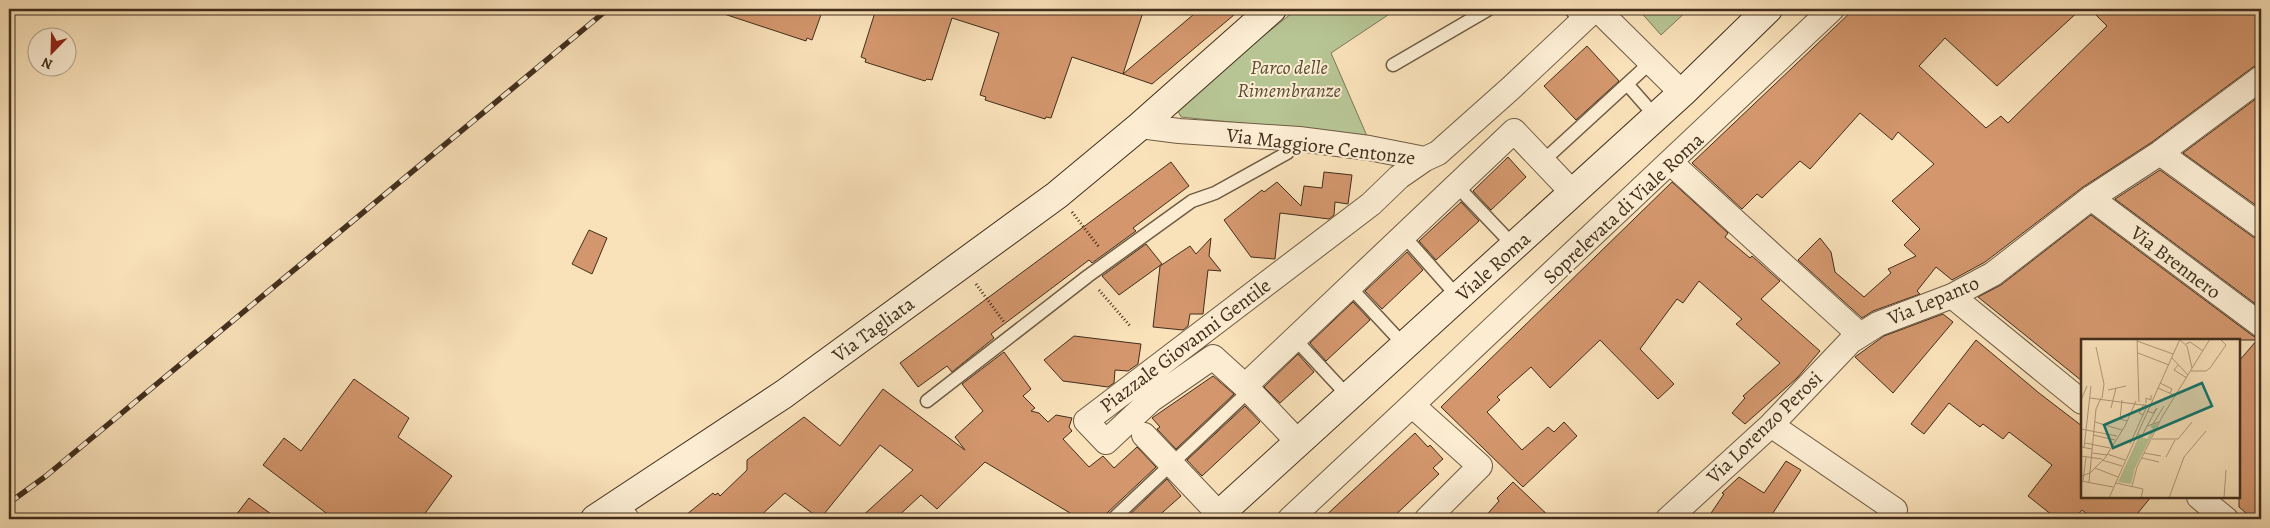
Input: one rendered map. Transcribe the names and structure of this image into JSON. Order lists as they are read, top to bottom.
{
  "streets": {
    "street": [
      "Via Maggiore Centonze",
      "Soprelevata di Viale Roma",
      "Via Brennero",
      "Viale Roma",
      "Via Lepanto",
      "Via Tagliata",
      "Piazzale Giovanni Gentile",
      "Via Lorenzo Perosi"
    ]
  },
  "crossings": [
    ["Via Maggiore Centonze", "Viale Roma"],
    ["Via Maggiore Centonze", "Via Tagliata"],
    ["Via Maggiore Centonze", "Piazzale Giovanni Gentile"],
    ["Via Brennero", "Via Lepanto"],
    ["Viale Roma", "Piazzale Giovanni Gentile"],
    ["Via Lepanto", "Via Lorenzo Perosi"]
  ],
  "parks": ["Parco delle Rimembranze"],
  "north": "bottom left"
}
